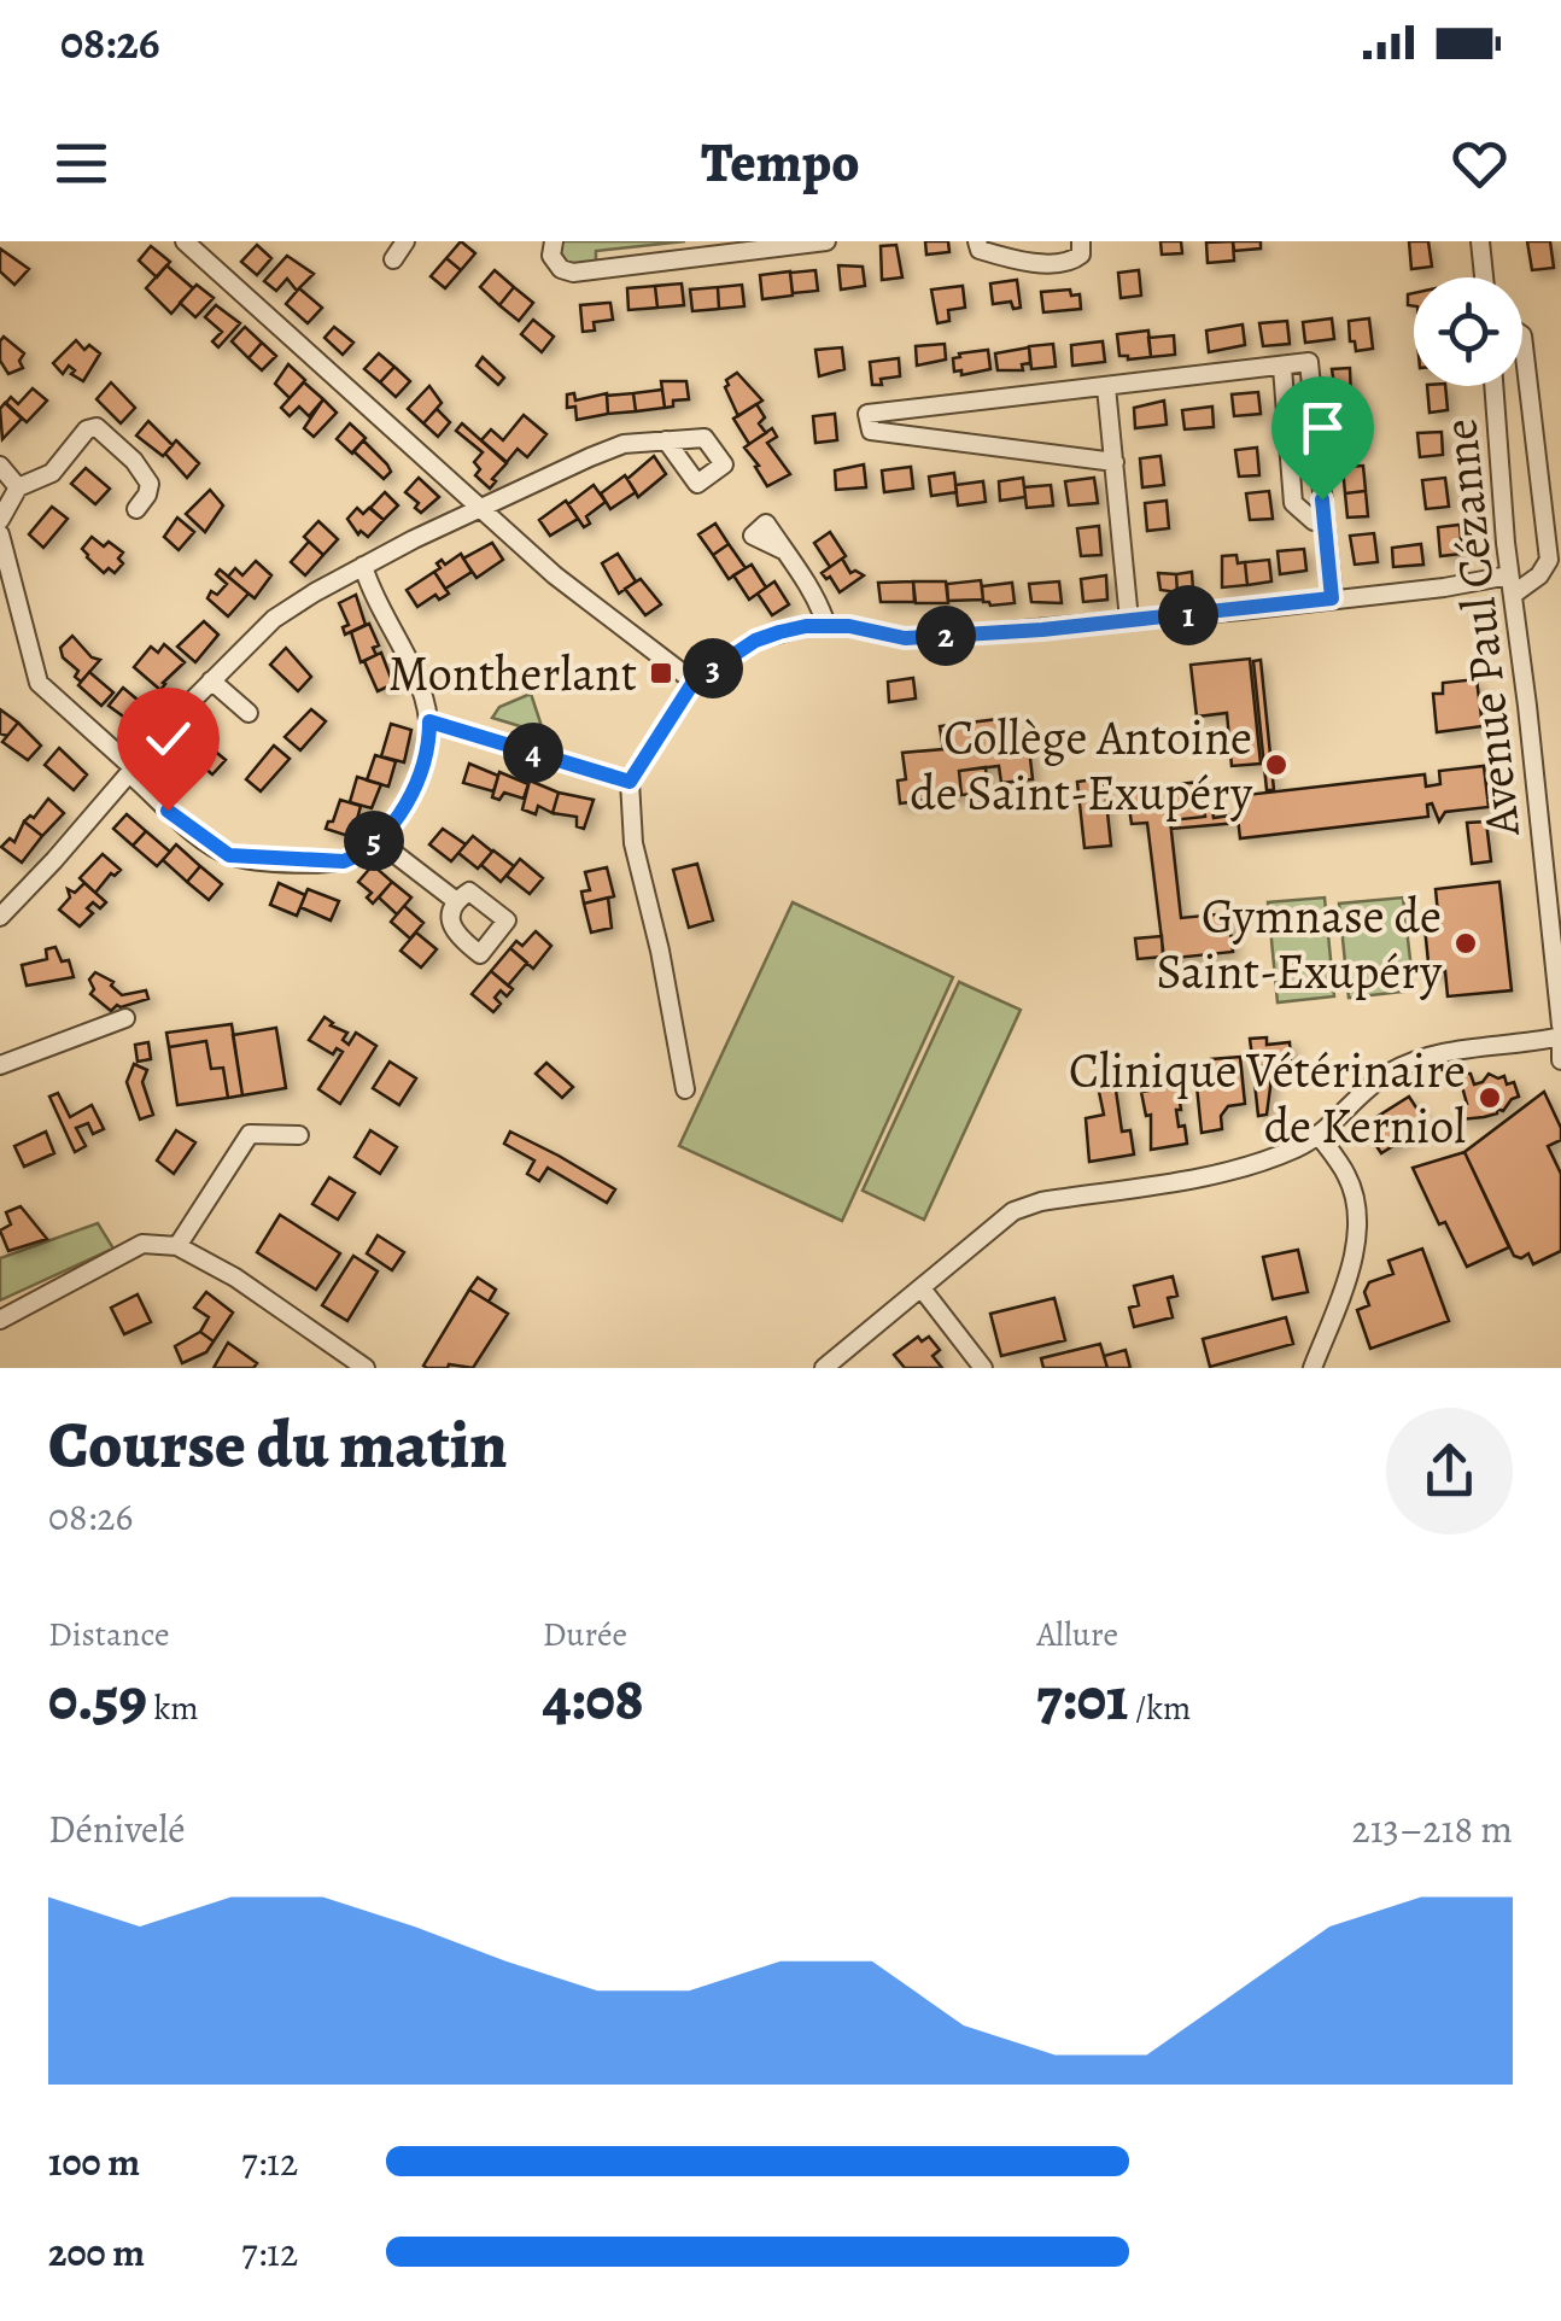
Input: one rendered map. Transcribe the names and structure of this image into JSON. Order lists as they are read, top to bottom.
{
  "streets": {
    "street": ["Avenue Paul Cézanne"]
  },
  "places": {
    "transit": ["Montherlant"],
    "other": ["Collège Antoine de Saint-Exupéry", "Gymnase de Saint-Exupéry", "Clinique Vétérinaire de Kerniol"]
  },
  "page": {
    "status": "08:26",
    "header": "Tempo",
    "pins": [
      "1",
      "2",
      "3",
      "4",
      "5"
    ],
    "heading": ["Course du matin", "08:26"],
    "stats": [
      ["Distance", "0.59 km"],
      ["Durée", "4:08"],
      ["Allure", "7:01 /km"]
    ],
    "chart": ["Dénivelé", "213–218 m"],
    "list": [
      {
        "name": "100 m",
        "note": "7:12"
      },
      {
        "name": "200 m",
        "note": "7:12"
      }
    ]
  }
}
